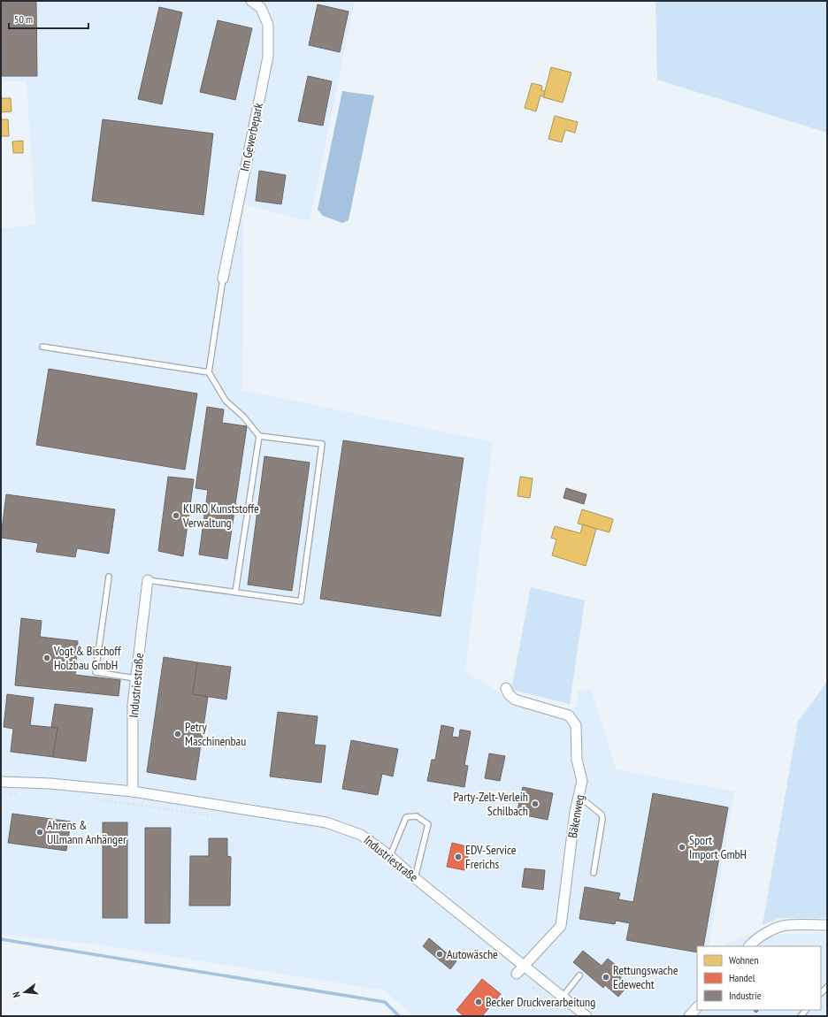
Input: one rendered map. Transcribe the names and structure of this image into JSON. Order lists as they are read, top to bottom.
{
  "streets": {
    "street": ["Im Gewerbepark", "Industriestraße", "Bäkenweg"]
  },
  "crossings": [
    ["Industriestraße", "Bäkenweg"]
  ],
  "places": [
    "KURO Kunststoffe Verwaltung",
    "Vogt & Bischoff Holzbau GmbH",
    "Petry Maschinenbau",
    "Party-Zelt-Verleih Schilbach",
    "Ahrens & Ullmann Anhänger",
    "Sport Import GmbH",
    "EDV-Service Frerichs",
    "Autowäsche",
    "Rettungswache Edewecht",
    "Becker Druckverarbeitung"
  ],
  "legend": ["Wohnen", "Handel", "Industrie"],
  "scale_bar": "50 m",
  "north": "left"
}
